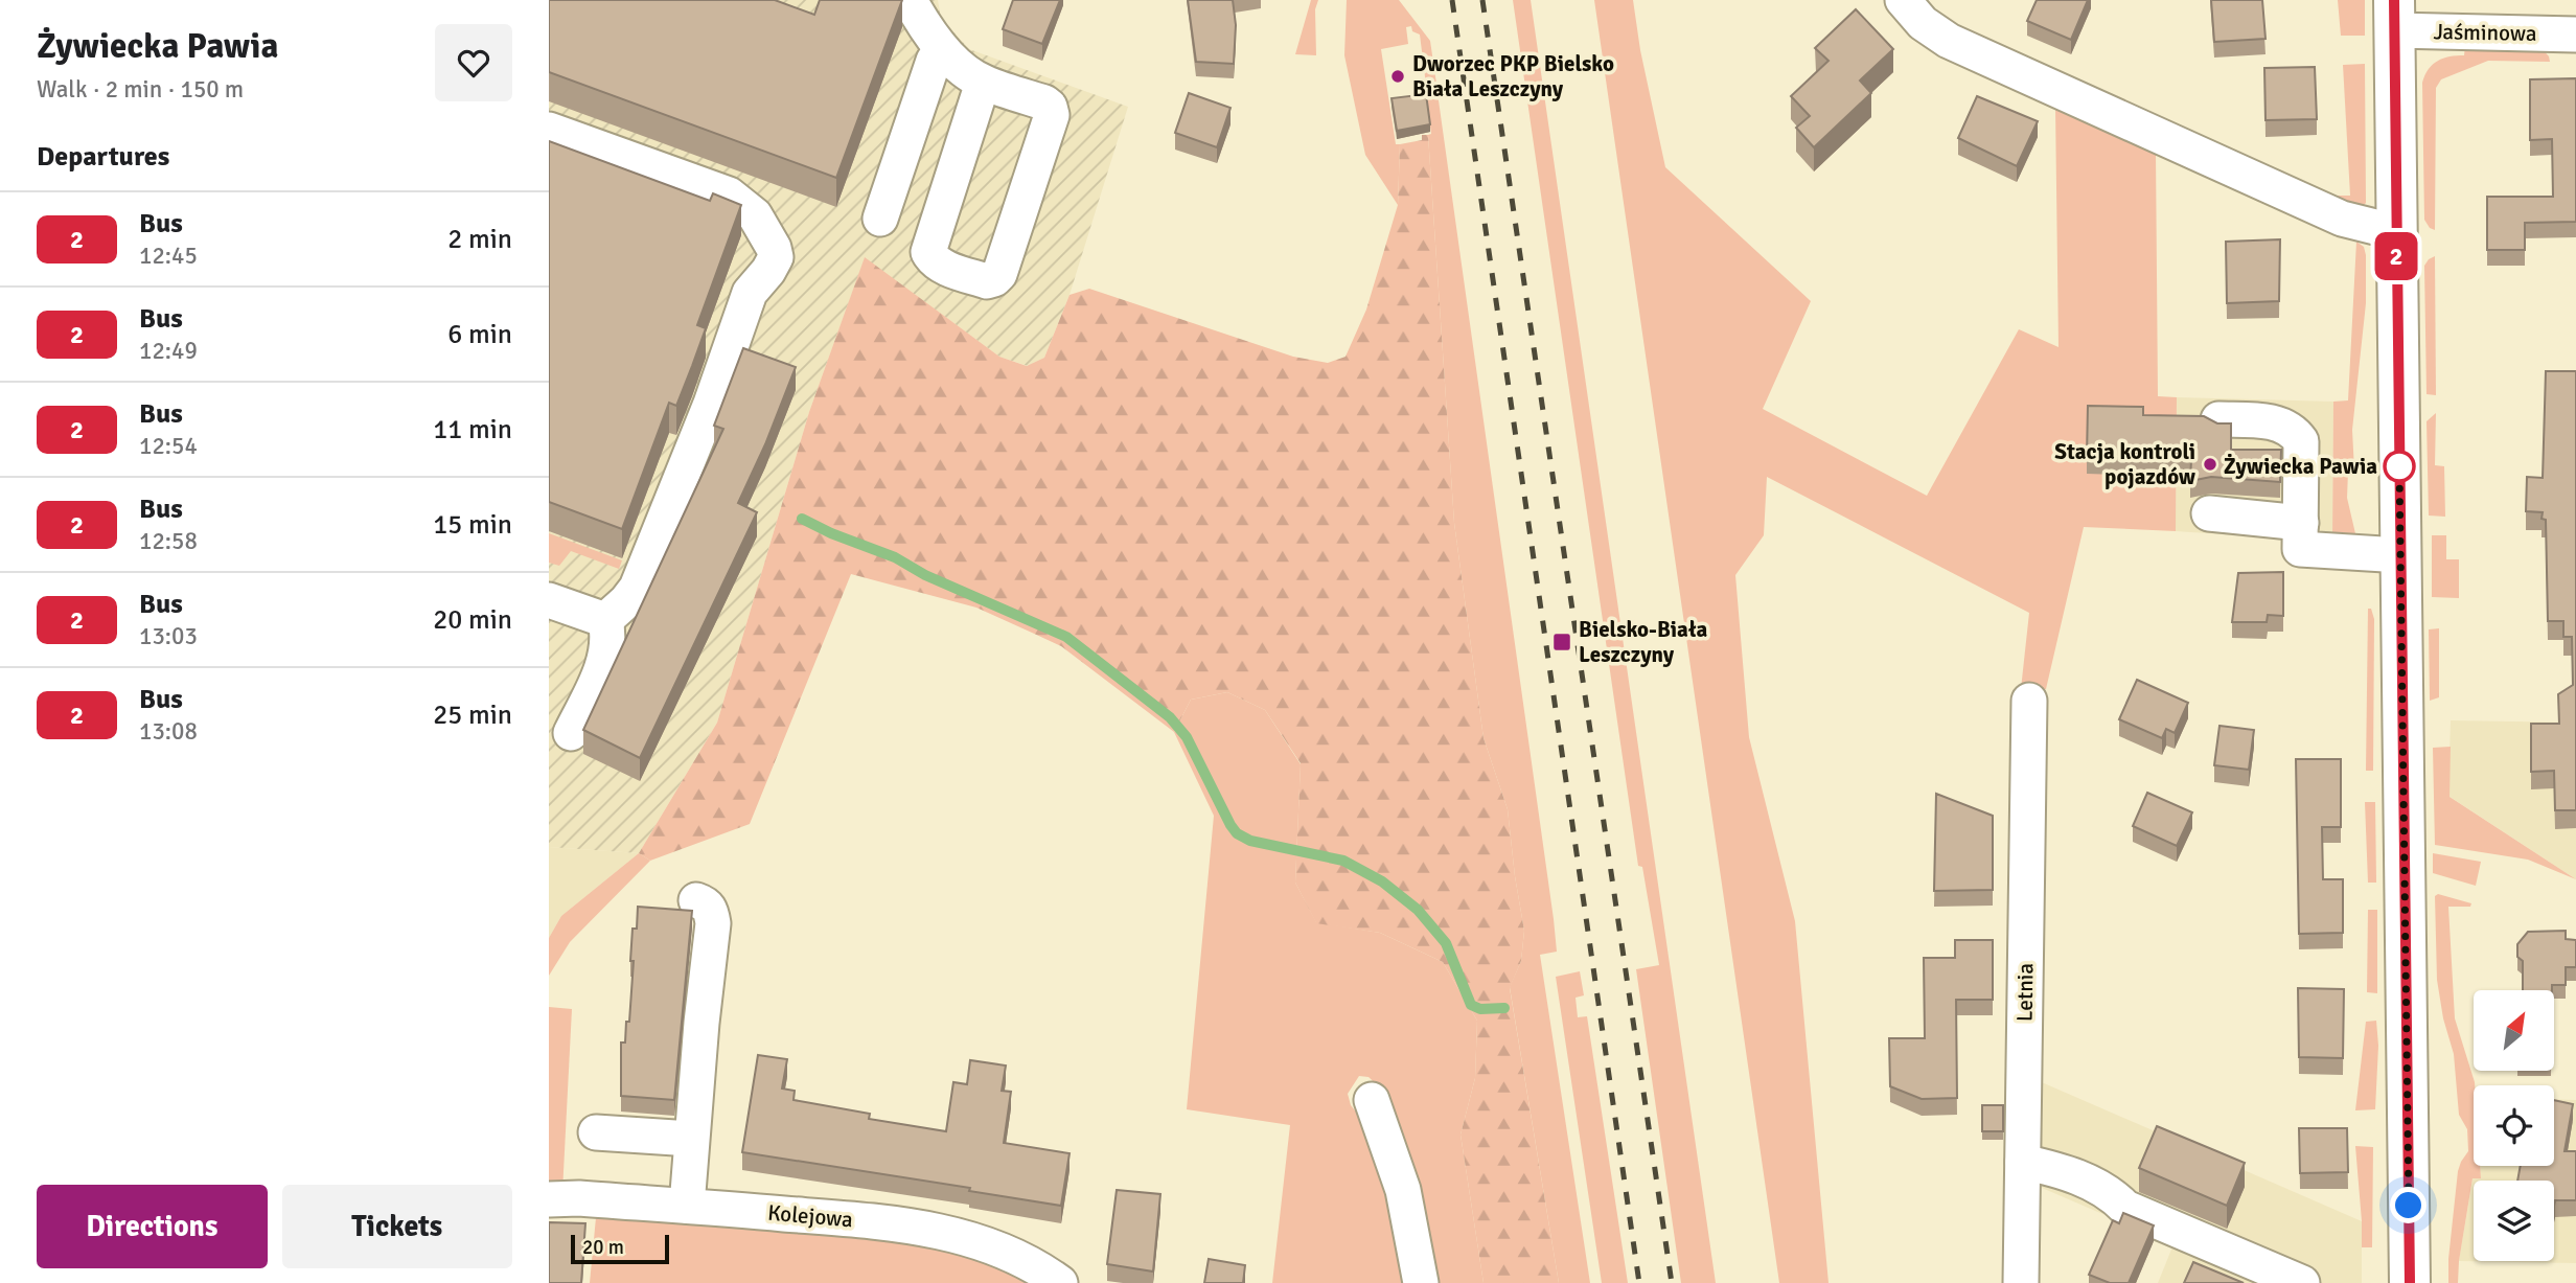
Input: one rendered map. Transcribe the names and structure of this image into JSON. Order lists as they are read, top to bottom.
{
  "streets": {
    "street": ["Jaśminowa", "Letnia", "Kolejowa"]
  },
  "places": {
    "other": ["Dworzec PKP Bielsko Biała Leszczyny", "Stacja kontroli pojazdów", "Żywiecka Pawia"],
    "transit": ["Bielsko-Biała Leszczyny"]
  },
  "lines": ["bus line 2"],
  "scale_bar": "20 m",
  "north": "top right",
  "page": {
    "heading": [
      ["Żywiecka Pawia", "Walk · 2 min · 150 m"],
      "Departures"
    ],
    "on_map": "2",
    "list": [
      {
        "mark": "2",
        "name": "Bus",
        "note": "12:45",
        "value": "2 min"
      },
      {
        "mark": "2",
        "name": "Bus",
        "note": "12:49",
        "value": "6 min"
      },
      {
        "mark": "2",
        "name": "Bus",
        "note": "12:54",
        "value": "11 min"
      },
      {
        "mark": "2",
        "name": "Bus",
        "note": "12:58",
        "value": "15 min"
      },
      {
        "mark": "2",
        "name": "Bus",
        "note": "13:03",
        "value": "20 min"
      },
      {
        "mark": "2",
        "name": "Bus",
        "note": "13:08",
        "value": "25 min"
      }
    ],
    "buttons": ["Directions", "Tickets"],
    "scale": "20 m"
  }
}
